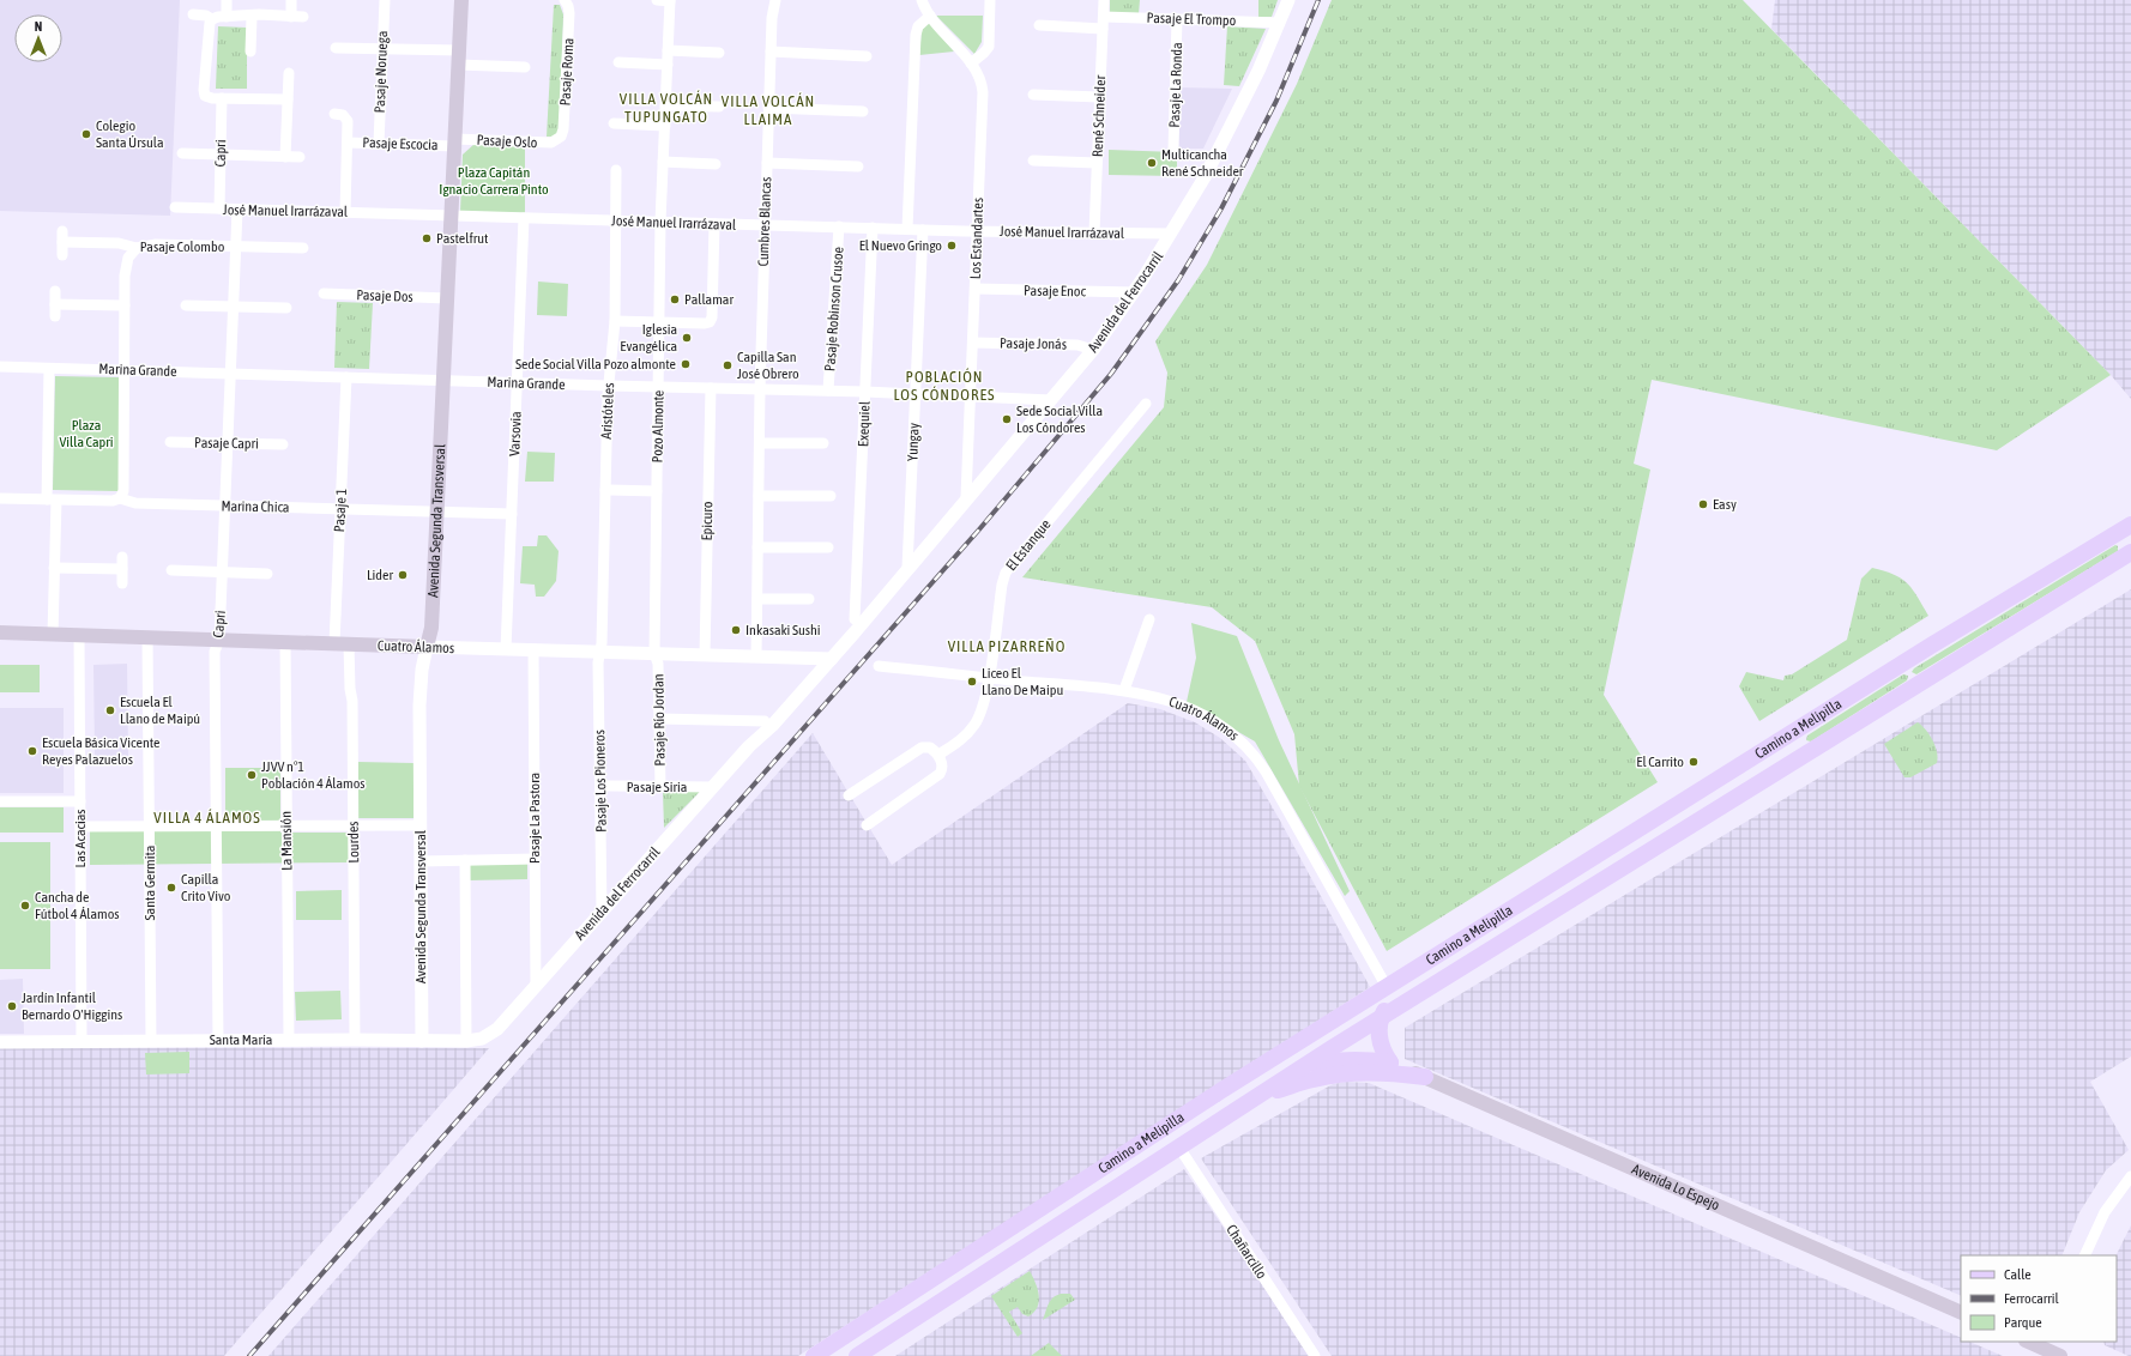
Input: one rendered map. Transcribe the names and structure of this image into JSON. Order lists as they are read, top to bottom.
{
  "streets": {
    "main road": [
      "Avenida Segunda Transversal",
      "Cuatro Álamos",
      "Camino a Melipilla",
      "Avenida Lo Espejo"
    ],
    "street": [
      "Pasaje El Trompo",
      "Pasaje Noruega",
      "Pasaje Roma",
      "Pasaje La Ronda",
      "René Schneider",
      "Pasaje Oslo",
      "Pasaje Escocia",
      "Capri",
      "José Manuel Irarrázaval",
      "Cumbres Blancas",
      "Los Estandartes",
      "Pasaje Colombo",
      "Pasaje Enoc",
      "Pasaje Dos",
      "Avenida del Ferrocarril",
      "Pasaje Robinson Crusoe",
      "Pasaje Jonás",
      "Marina Grande",
      "Aristóteles",
      "Exequiel",
      "Pozo Almonte",
      "Varsovia",
      "Yungay",
      "Pasaje Capri",
      "Marina Chica",
      "Pasaje 1",
      "Epicuro",
      "El Estanque",
      "Pasaje Río Jordan",
      "Pasaje Los Pioneros",
      "Pasaje Siria",
      "Pasaje La Pastora",
      "Las Acacias",
      "La Mansión",
      "Lourdes",
      "Santa Germita",
      "Santa María",
      "Chañarcillo"
    ]
  },
  "crossings": [
    ["Pasaje El Trompo", "Pasaje La Ronda"],
    ["Pasaje El Trompo", "René Schneider"],
    ["Pasaje El Trompo", "Avenida del Ferrocarril"],
    ["Pasaje Noruega", "Pasaje Escocia"],
    ["Pasaje Roma", "Pasaje Oslo"],
    ["René Schneider", "José Manuel Irarrázaval"],
    ["Pasaje Oslo", "Pasaje Escocia"],
    ["Pasaje Oslo", "Avenida Segunda Transversal"],
    ["Pasaje Escocia", "José Manuel Irarrázaval"],
    ["Pasaje Escocia", "Avenida Segunda Transversal"],
    ["Capri", "José Manuel Irarrázaval"],
    ["Capri", "Pasaje Colombo"],
    ["Capri", "Marina Grande"],
    ["Capri", "Pasaje Capri"],
    ["Capri", "Marina Chica"],
    ["Capri", "Cuatro Álamos"],
    ["Capri", "Santa María"],
    ["José Manuel Irarrázaval", "Cumbres Blancas"],
    ["José Manuel Irarrázaval", "Los Estandartes"],
    ["José Manuel Irarrázaval", "Avenida del Ferrocarril"],
    ["José Manuel Irarrázaval", "Pasaje Robinson Crusoe"],
    ["José Manuel Irarrázaval", "Aristóteles"],
    ["José Manuel Irarrázaval", "Exequiel"],
    ["José Manuel Irarrázaval", "Pozo Almonte"],
    ["José Manuel Irarrázaval", "Varsovia"],
    ["José Manuel Irarrázaval", "Yungay"],
    ["José Manuel Irarrázaval", "Avenida Segunda Transversal"],
    ["Cumbres Blancas", "Marina Grande"],
    ["Cumbres Blancas", "Cuatro Álamos"],
    ["Los Estandartes", "Pasaje Enoc"],
    ["Los Estandartes", "Avenida del Ferrocarril"],
    ["Los Estandartes", "Pasaje Jonás"],
    ["Los Estandartes", "Marina Grande"],
    ["Pasaje Enoc", "Avenida del Ferrocarril"],
    ["Pasaje Dos", "Avenida Segunda Transversal"],
    ["Avenida del Ferrocarril", "Pasaje Jonás"],
    ["Avenida del Ferrocarril", "Marina Grande"],
    ["Avenida del Ferrocarril", "Exequiel"],
    ["Avenida del Ferrocarril", "Yungay"],
    ["Avenida del Ferrocarril", "Cuatro Álamos"],
    ["Avenida del Ferrocarril", "Pasaje Los Pioneros"],
    ["Avenida del Ferrocarril", "Pasaje Siria"],
    ["Avenida del Ferrocarril", "Pasaje La Pastora"],
    ["Avenida del Ferrocarril", "Santa María"],
    ["Pasaje Robinson Crusoe", "Marina Grande"],
    ["Marina Grande", "Aristóteles"],
    ["Marina Grande", "Exequiel"],
    ["Marina Grande", "Pozo Almonte"],
    ["Marina Grande", "Varsovia"],
    ["Marina Grande", "Yungay"],
    ["Marina Grande", "Pasaje 1"],
    ["Marina Grande", "Avenida Segunda Transversal"],
    ["Marina Grande", "Epicuro"],
    ["Aristóteles", "Cuatro Álamos"],
    ["Aristóteles", "Pasaje Los Pioneros"],
    ["Pozo Almonte", "Cuatro Álamos"],
    ["Pozo Almonte", "Pasaje Río Jordan"],
    ["Varsovia", "Marina Chica"],
    ["Varsovia", "Cuatro Álamos"],
    ["Marina Chica", "Pasaje 1"],
    ["Marina Chica", "Avenida Segunda Transversal"],
    ["Pasaje 1", "Cuatro Álamos"],
    ["Pasaje 1", "Lourdes"],
    ["Avenida Segunda Transversal", "Cuatro Álamos"],
    ["Avenida Segunda Transversal", "Santa María"],
    ["Epicuro", "Cuatro Álamos"],
    ["El Estanque", "Cuatro Álamos"],
    ["Cuatro Álamos", "Pasaje Río Jordan"],
    ["Cuatro Álamos", "Camino a Melipilla"],
    ["Cuatro Álamos", "Pasaje Los Pioneros"],
    ["Cuatro Álamos", "Pasaje La Pastora"],
    ["Cuatro Álamos", "Las Acacias"],
    ["Cuatro Álamos", "La Mansión"],
    ["Cuatro Álamos", "Lourdes"],
    ["Cuatro Álamos", "Santa Germita"],
    ["Pasaje Río Jordan", "Pasaje Siria"],
    ["Camino a Melipilla", "Chañarcillo"],
    ["Pasaje Los Pioneros", "Pasaje Siria"],
    ["Las Acacias", "Santa María"],
    ["La Mansión", "Santa María"],
    ["Lourdes", "Santa María"],
    ["Santa Germita", "Santa María"]
  ],
  "districts": [
    "VILLA VOLCÁN TUPUNGATO",
    "VILLA VOLCÁN LLAIMA",
    "POBLACIÓN LOS CÓNDORES",
    "VILLA PIZARREÑO",
    "VILLA 4 ÁLAMOS"
  ],
  "parks": ["Plaza Capitán Ignacio Carrera Pinto", "Plaza Villa Capri"],
  "places": [
    "Colegio Santa Úrsula",
    "Multicancha René Schneider",
    "Pastelfrut",
    "El Nuevo Gringo",
    "Pallamar",
    "Iglesia Evangélica",
    "Sede Social Villa Pozo almonte",
    "Capilla San José Obrero",
    "Sede Social Villa Los Cóndores",
    "Easy",
    "Lider",
    "Inkasaki Sushi",
    "Liceo El Llano De Maipu",
    "Escuela El Llano de Maipú",
    "Escuela Básica Vicente Reyes Palazuelos",
    "El Carrito",
    "JJVV n°1 Población 4 Álamos",
    "Capilla Crito Vivo",
    "Cancha de Fútbol 4 Álamos",
    "Jardín Infantil Bernardo O'Higgins"
  ],
  "legend": ["Calle", "Ferrocarril", "Parque"],
  "north": "top"
}
